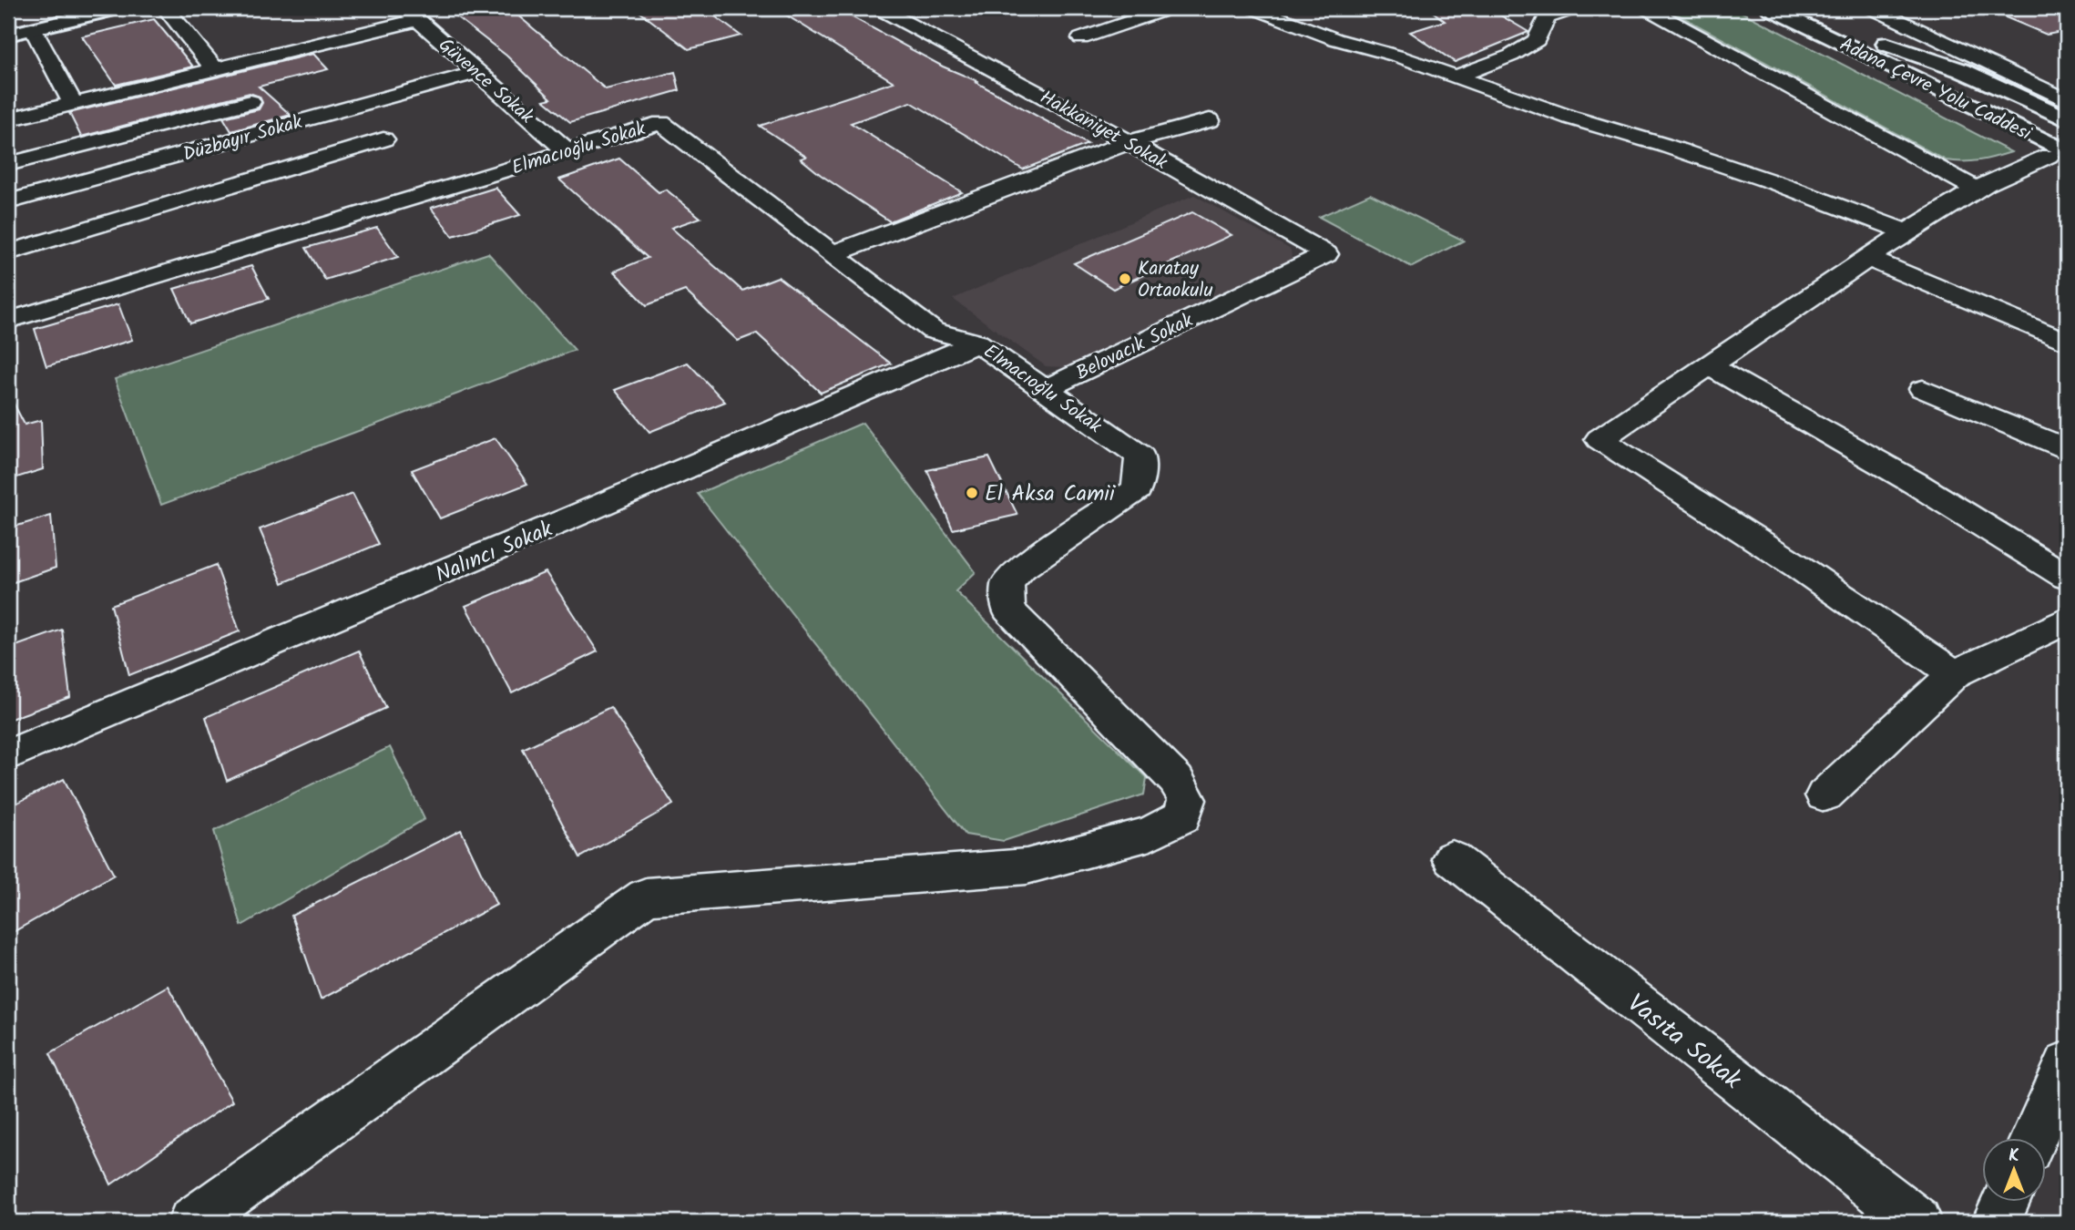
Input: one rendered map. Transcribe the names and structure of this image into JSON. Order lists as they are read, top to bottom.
{
  "streets": {
    "main road": ["Adana Çevre Yolu Caddesi"],
    "street": [
      "Güvence Sokak",
      "Hakkaniyet Sokak",
      "Düzbayır Sokak",
      "Elmacıoğlu Sokak",
      "Belovacık Sokak",
      "Nalıncı Sokak",
      "Vasıta Sokak"
    ]
  },
  "crossings": [
    ["Güvence Sokak", "Düzbayır Sokak"],
    ["Güvence Sokak", "Elmacıoğlu Sokak"],
    ["Hakkaniyet Sokak", "Belovacık Sokak"],
    ["Elmacıoğlu Sokak", "Belovacık Sokak"],
    ["Elmacıoğlu Sokak", "Nalıncı Sokak"]
  ],
  "places": ["Karatay Ortaokulu", "El Aksa Camii"],
  "north": "top"
}
